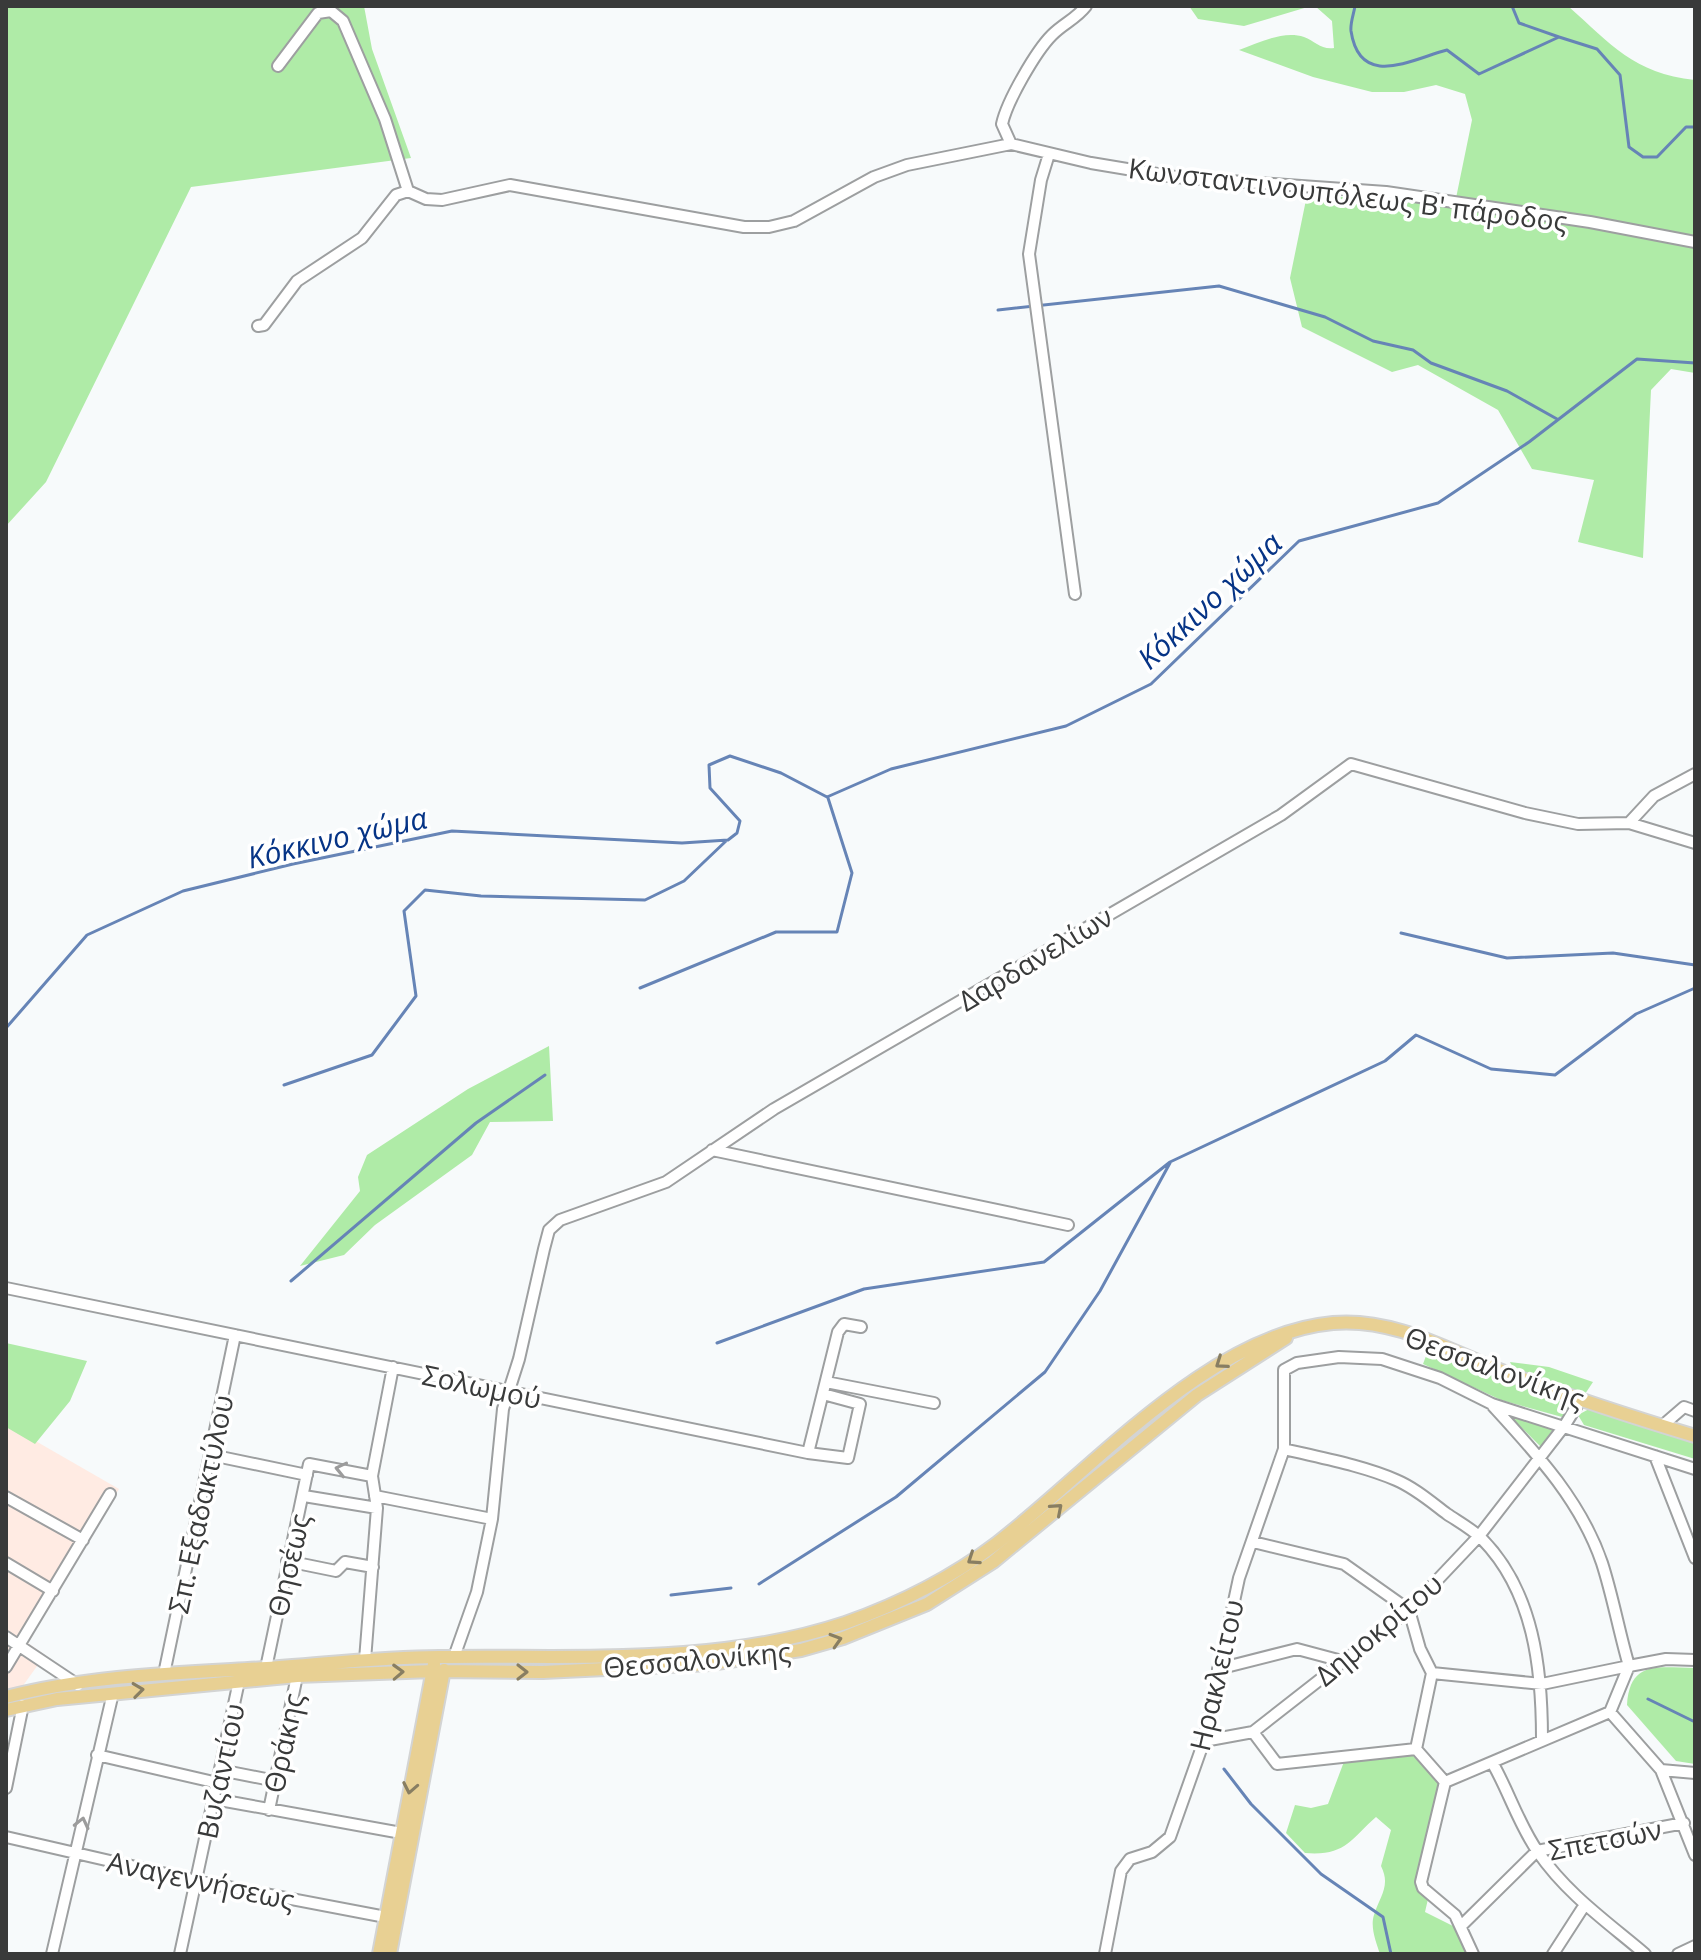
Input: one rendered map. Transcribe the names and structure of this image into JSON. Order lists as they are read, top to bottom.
{
  "streets": {
    "main road": ["Θεσσαλονίκης"],
    "street": [
      "Κωνσταντινουπόλεως Β' πάροδος",
      "Δαρδανελίων",
      "Σολωμού",
      "Σπ. Εξαδακτύλου",
      "Θησέως",
      "Δημοκρίτου",
      "Ηρακλείτου",
      "Θράκης",
      "Βυζαντίου",
      "Σπετσών",
      "Αναγεννήσεως"
    ]
  },
  "crossings": [
    ["Δαρδανελίων", "Σολωμού"],
    ["Θεσσαλονίκης", "Σπ. Εξαδακτύλου"],
    ["Θεσσαλονίκης", "Θησέως"],
    ["Θεσσαλονίκης", "Δημοκρίτου"],
    ["Θεσσαλονίκης", "Θράκης"],
    ["Θεσσαλονίκης", "Βυζαντίου"],
    ["Σολωμού", "Σπ. Εξαδακτύλου"],
    ["Δημοκρίτου", "Ηρακλείτου"],
    ["Βυζαντίου", "Αναγεννήσεως"]
  ],
  "water": ["Κόκκινο χώμα"]
}
